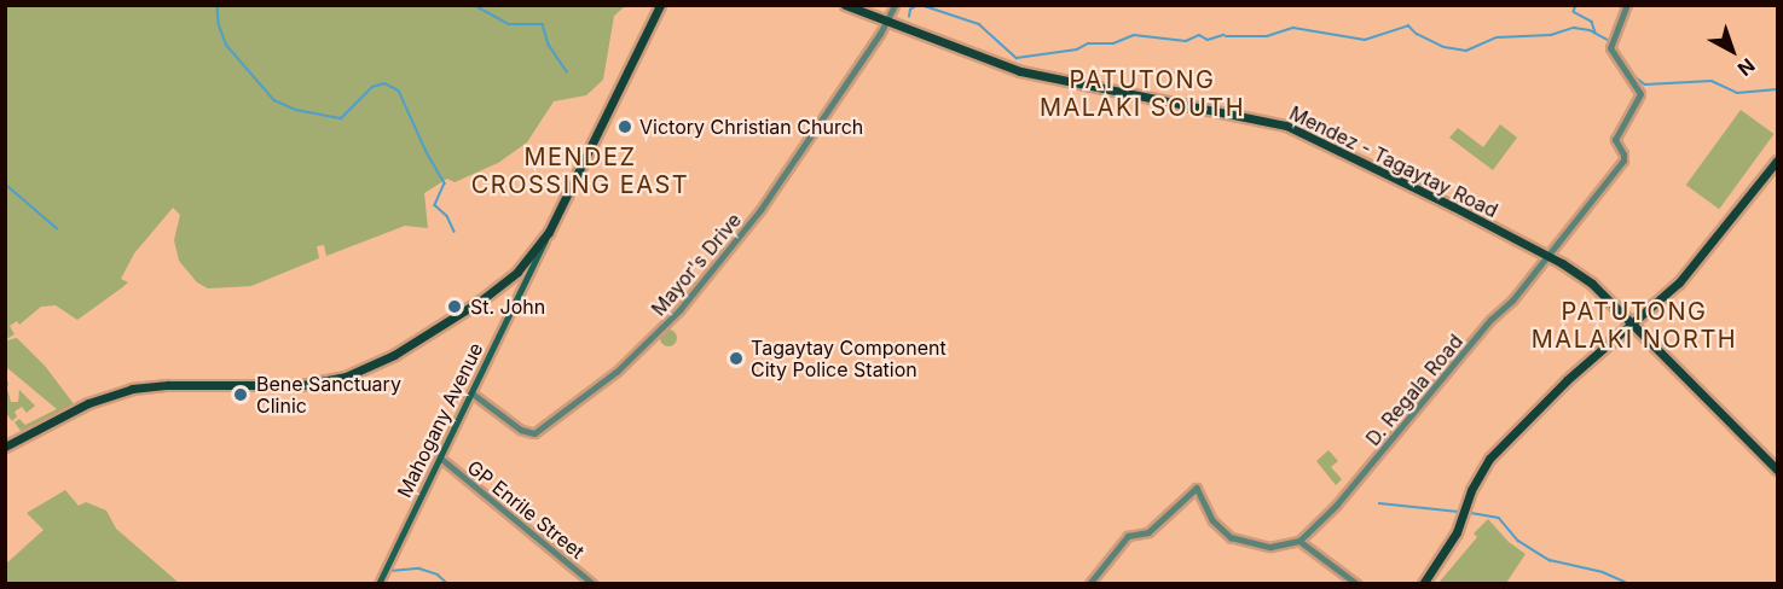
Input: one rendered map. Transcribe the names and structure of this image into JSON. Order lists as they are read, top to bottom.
{
  "streets": {
    "main road": ["Mendez - Tagaytay Road", "Mahogany Avenue"],
    "street": ["Mayor's Drive", "D. Regala Road", "GP Enrile Street"]
  },
  "crossings": [
    ["Mendez - Tagaytay Road", "Mayor's Drive"],
    ["Mendez - Tagaytay Road", "D. Regala Road"],
    ["Mayor's Drive", "Mahogany Avenue"],
    ["Mahogany Avenue", "GP Enrile Street"]
  ],
  "districts": ["PATUTONG MALAKI SOUTH", "MENDEZ CROSSING EAST", "PATUTONG MALAKI NORTH"],
  "places": [
    "Victory Christian Church",
    "St. John",
    "Tagaytay Component City Police Station",
    "Bene Sanctuary Clinic"
  ],
  "north": "bottom right"
}
